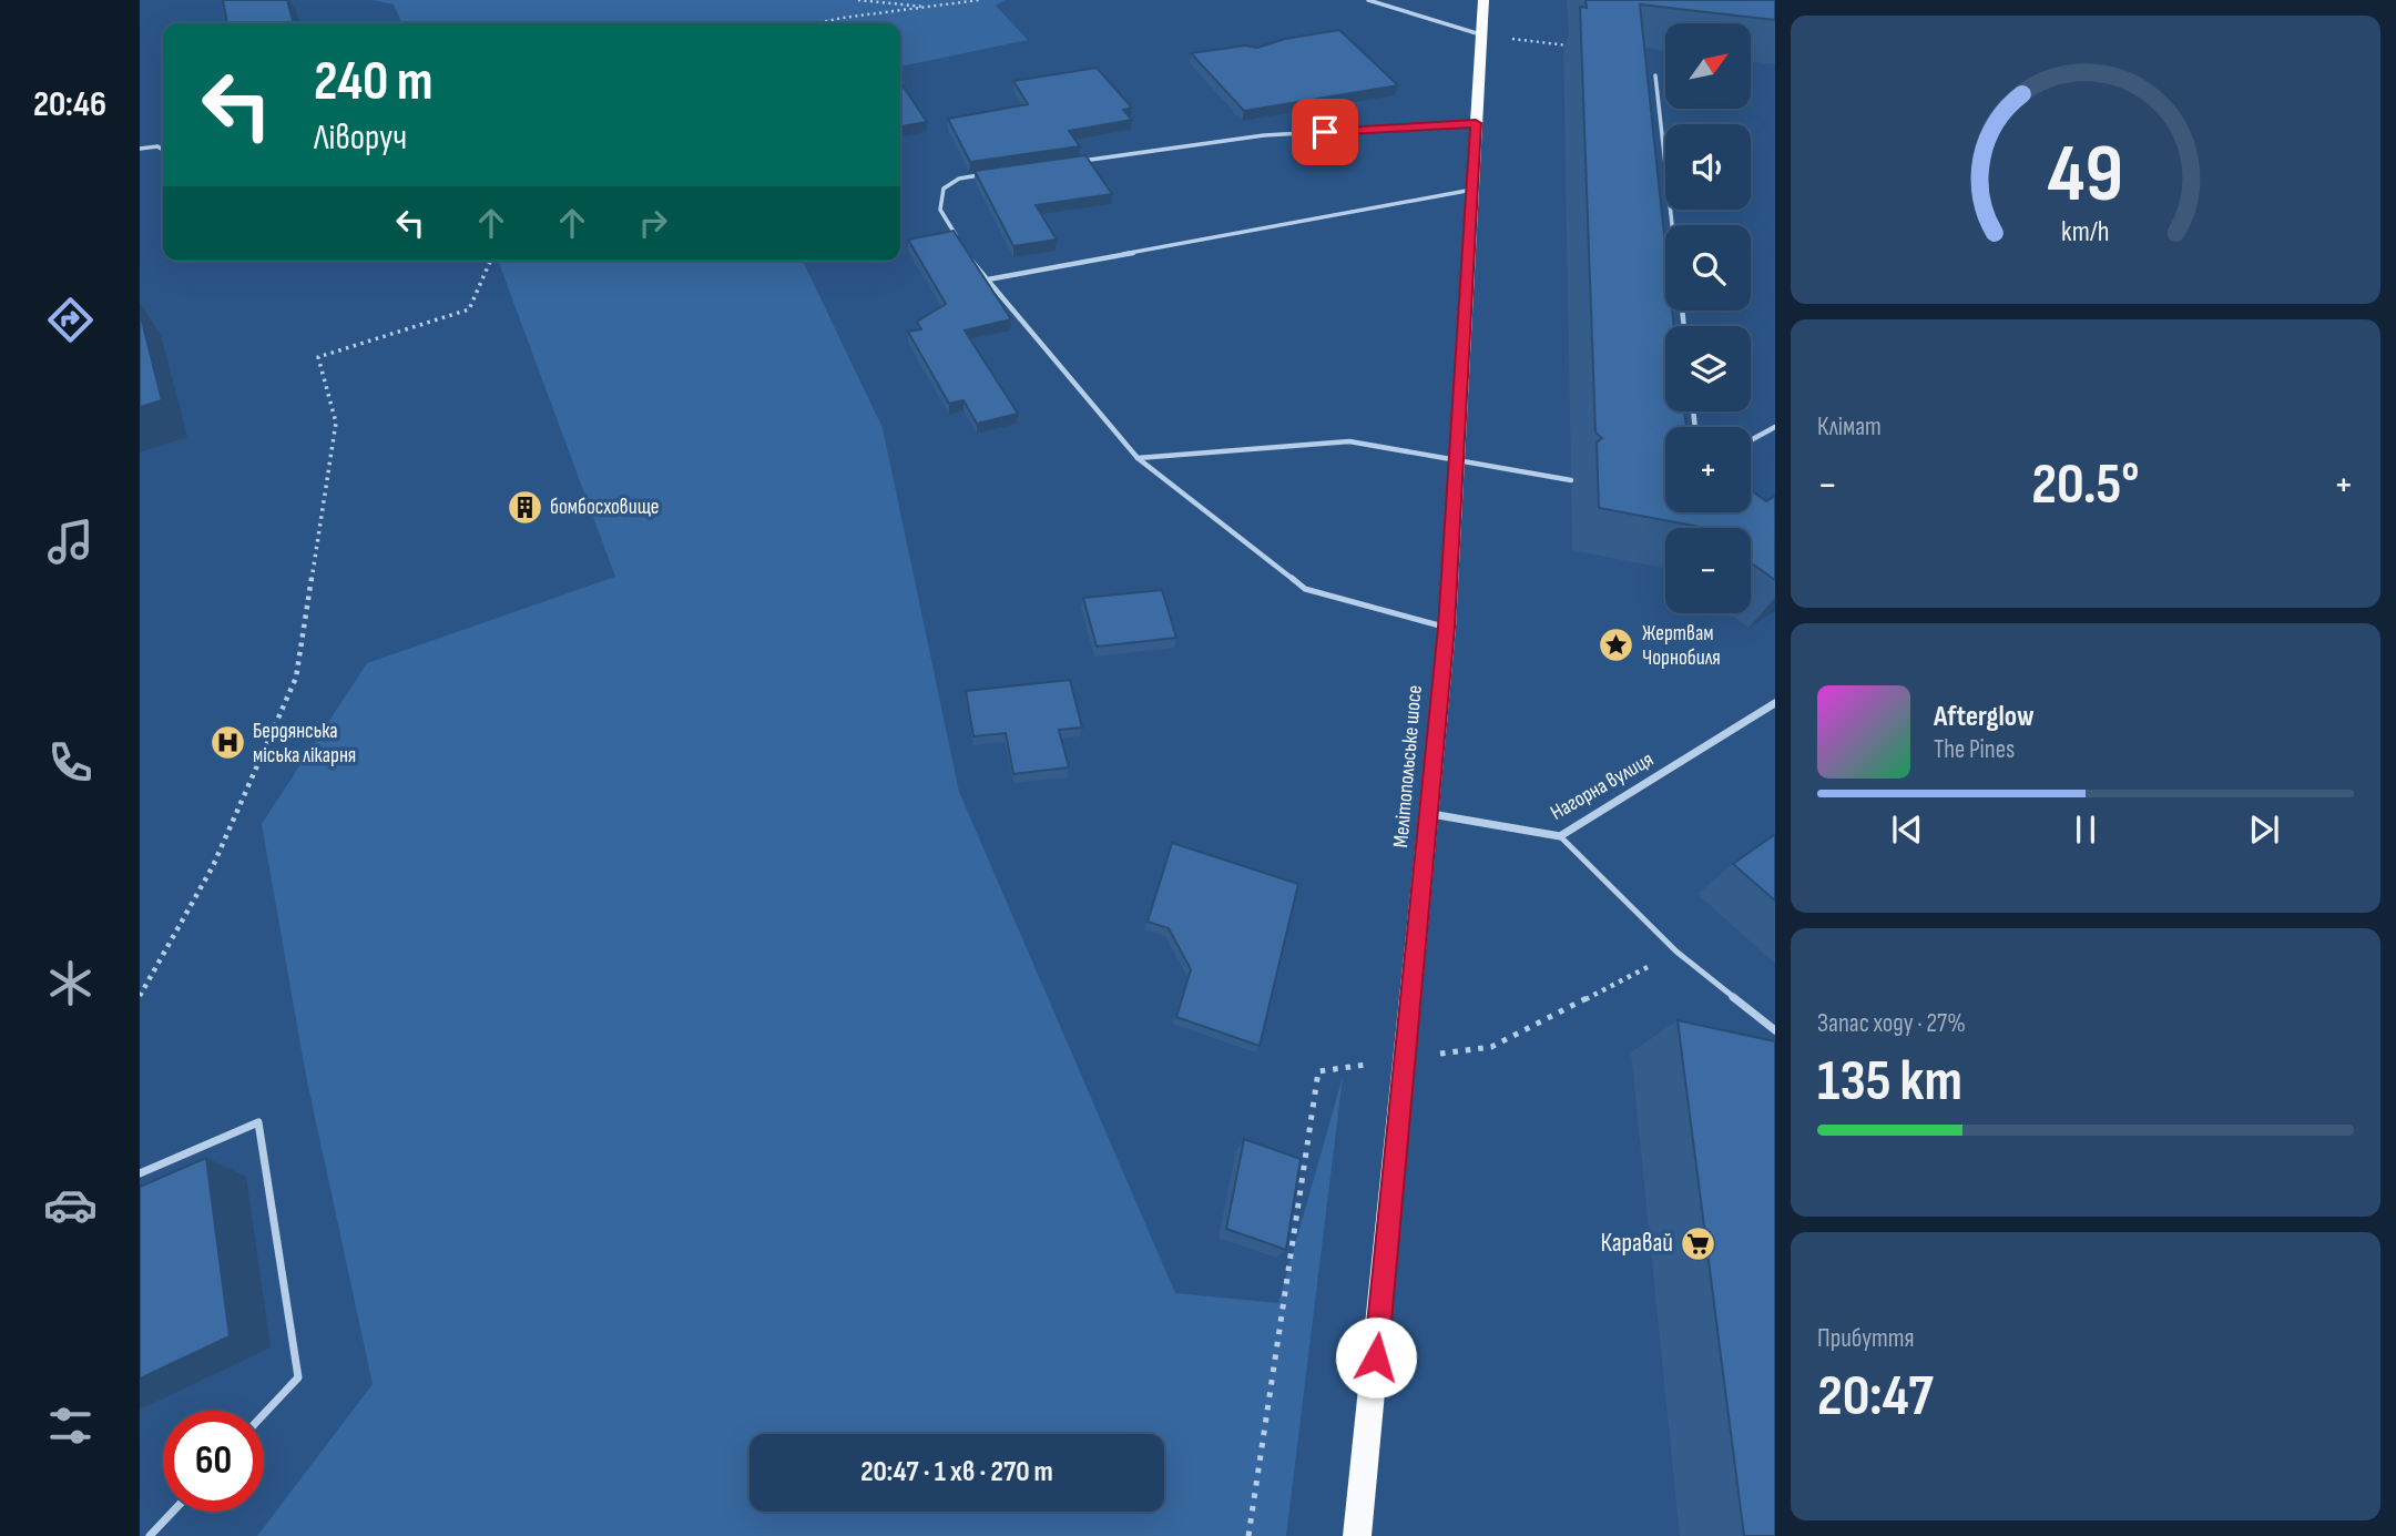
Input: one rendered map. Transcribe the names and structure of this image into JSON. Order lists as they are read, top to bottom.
{
  "streets": {
    "main road": ["Мелітопольське шосе"],
    "street": ["Нагорна вулиця"]
  },
  "crossings": [
    ["Мелітопольське шосе", "Нагорна вулиця"]
  ],
  "places": {
    "building": ["бомбосховище"],
    "place": ["Жертвам Чорнобиля"],
    "hospital": ["Бердянська міська лікарня"],
    "supermarket": ["Каравай"]
  },
  "north": "top right",
  "page": {
    "tabs": "20:46",
    "map_buttons": ["+", "−"],
    "turn": ["240 m", "Ліворуч"],
    "tile": [
      "Клімат",
      ["Запас ходу · 27%", "135 km"],
      ["Прибуття", "20:47"]
    ],
    "heat": ["−", "20.5°", "+"],
    "song": ["Afterglow", "The Pines"],
    "limit": "60",
    "trip": "20:47 · 1 хв · 270 m",
    "gauge": ["49", "km/h"]
  }
}
